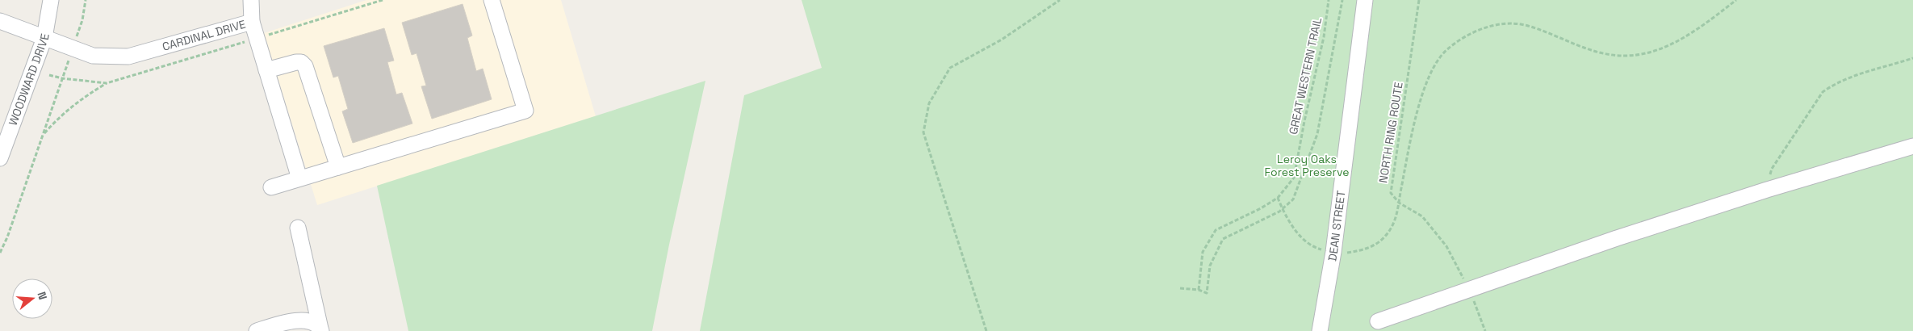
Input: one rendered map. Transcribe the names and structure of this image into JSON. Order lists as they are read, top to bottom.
{
  "streets": {
    "street": ["CARDINAL DRIVE", "WOODWARD DRIVE", "DEAN STREET"],
    "path": ["GREAT WESTERN TRAIL", "NORTH RING ROUTE"]
  },
  "crossings": [
    ["CARDINAL DRIVE", "WOODWARD DRIVE"]
  ],
  "parks": ["Leroy Oaks Forest Preserve"],
  "north": "right"
}
